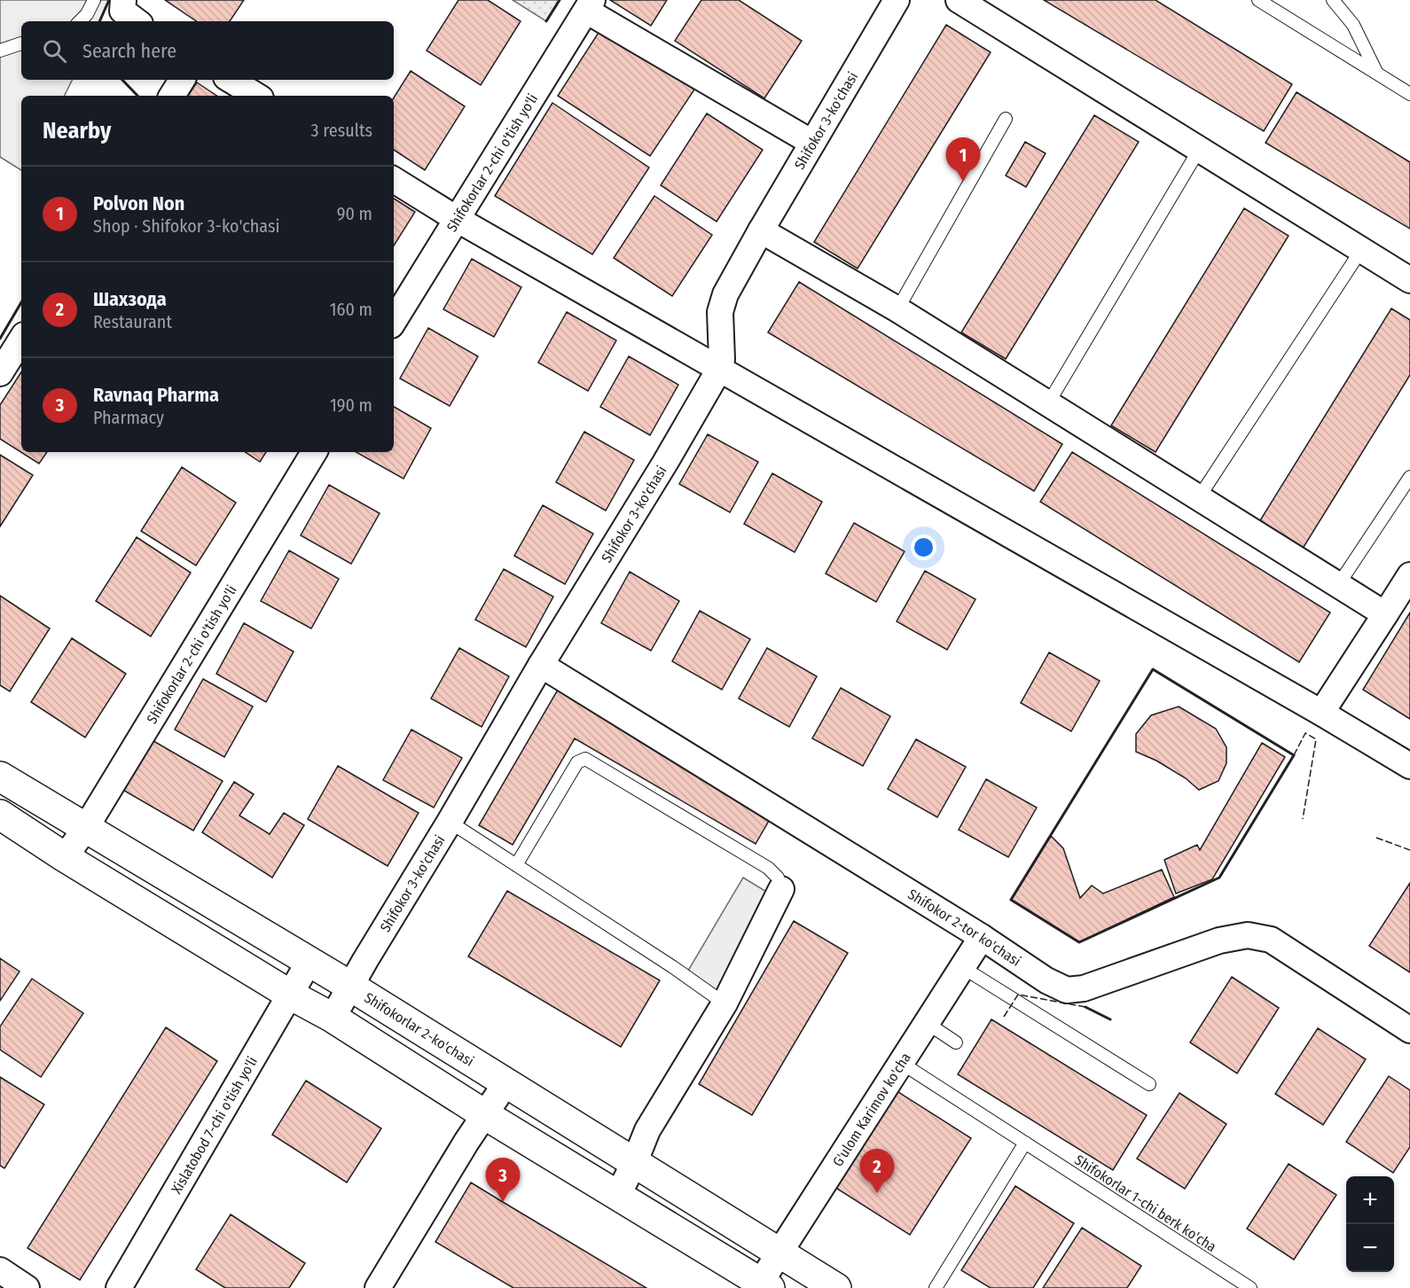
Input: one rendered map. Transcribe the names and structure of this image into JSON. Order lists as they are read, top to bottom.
{
  "streets": {
    "street": [
      "Shifokor 3-ko'chasi",
      "Shifokorlar 2-chi o'tish yo'li",
      "Shifokor 2-tor ko'chasi",
      "Shifokorlar 2-ko'chasi",
      "G'ulom Karimov ko'cha",
      "Xislatobod 7-chi o'tish yo'li"
    ],
    "lane": ["Shifokorlar 1-chi berk ko'cha"]
  },
  "crossings": [
    ["Shifokor 3-ko'chasi", "Shifokor 2-tor ko'chasi"],
    ["Shifokor 3-ko'chasi", "Shifokorlar 2-ko'chasi"],
    ["Shifokorlar 2-chi o'tish yo'li", "Shifokorlar 2-ko'chasi"],
    ["Shifokor 2-tor ko'chasi", "G'ulom Karimov ko'cha"],
    ["Shifokorlar 2-ko'chasi", "G'ulom Karimov ko'cha"],
    ["Shifokorlar 2-ko'chasi", "Xislatobod 7-chi o'tish yo'li"],
    ["G'ulom Karimov ko'cha", "Shifokorlar 1-chi berk ko'cha"]
  ],
  "page": {
    "search": "Search here",
    "heading": ["Nearby", "3 results"],
    "pins": ["1", "2", "3"],
    "list": [
      {
        "mark": "1",
        "name": "Polvon Non",
        "note": "Shop · Shifokor 3-ko'chasi",
        "value": "90 m"
      },
      {
        "mark": "2",
        "name": "Шахзода",
        "note": "Restaurant",
        "value": "160 m"
      },
      {
        "mark": "3",
        "name": "Ravnaq Pharma",
        "note": "Pharmacy",
        "value": "190 m"
      }
    ],
    "map_buttons": ["+", "−"]
  }
}
